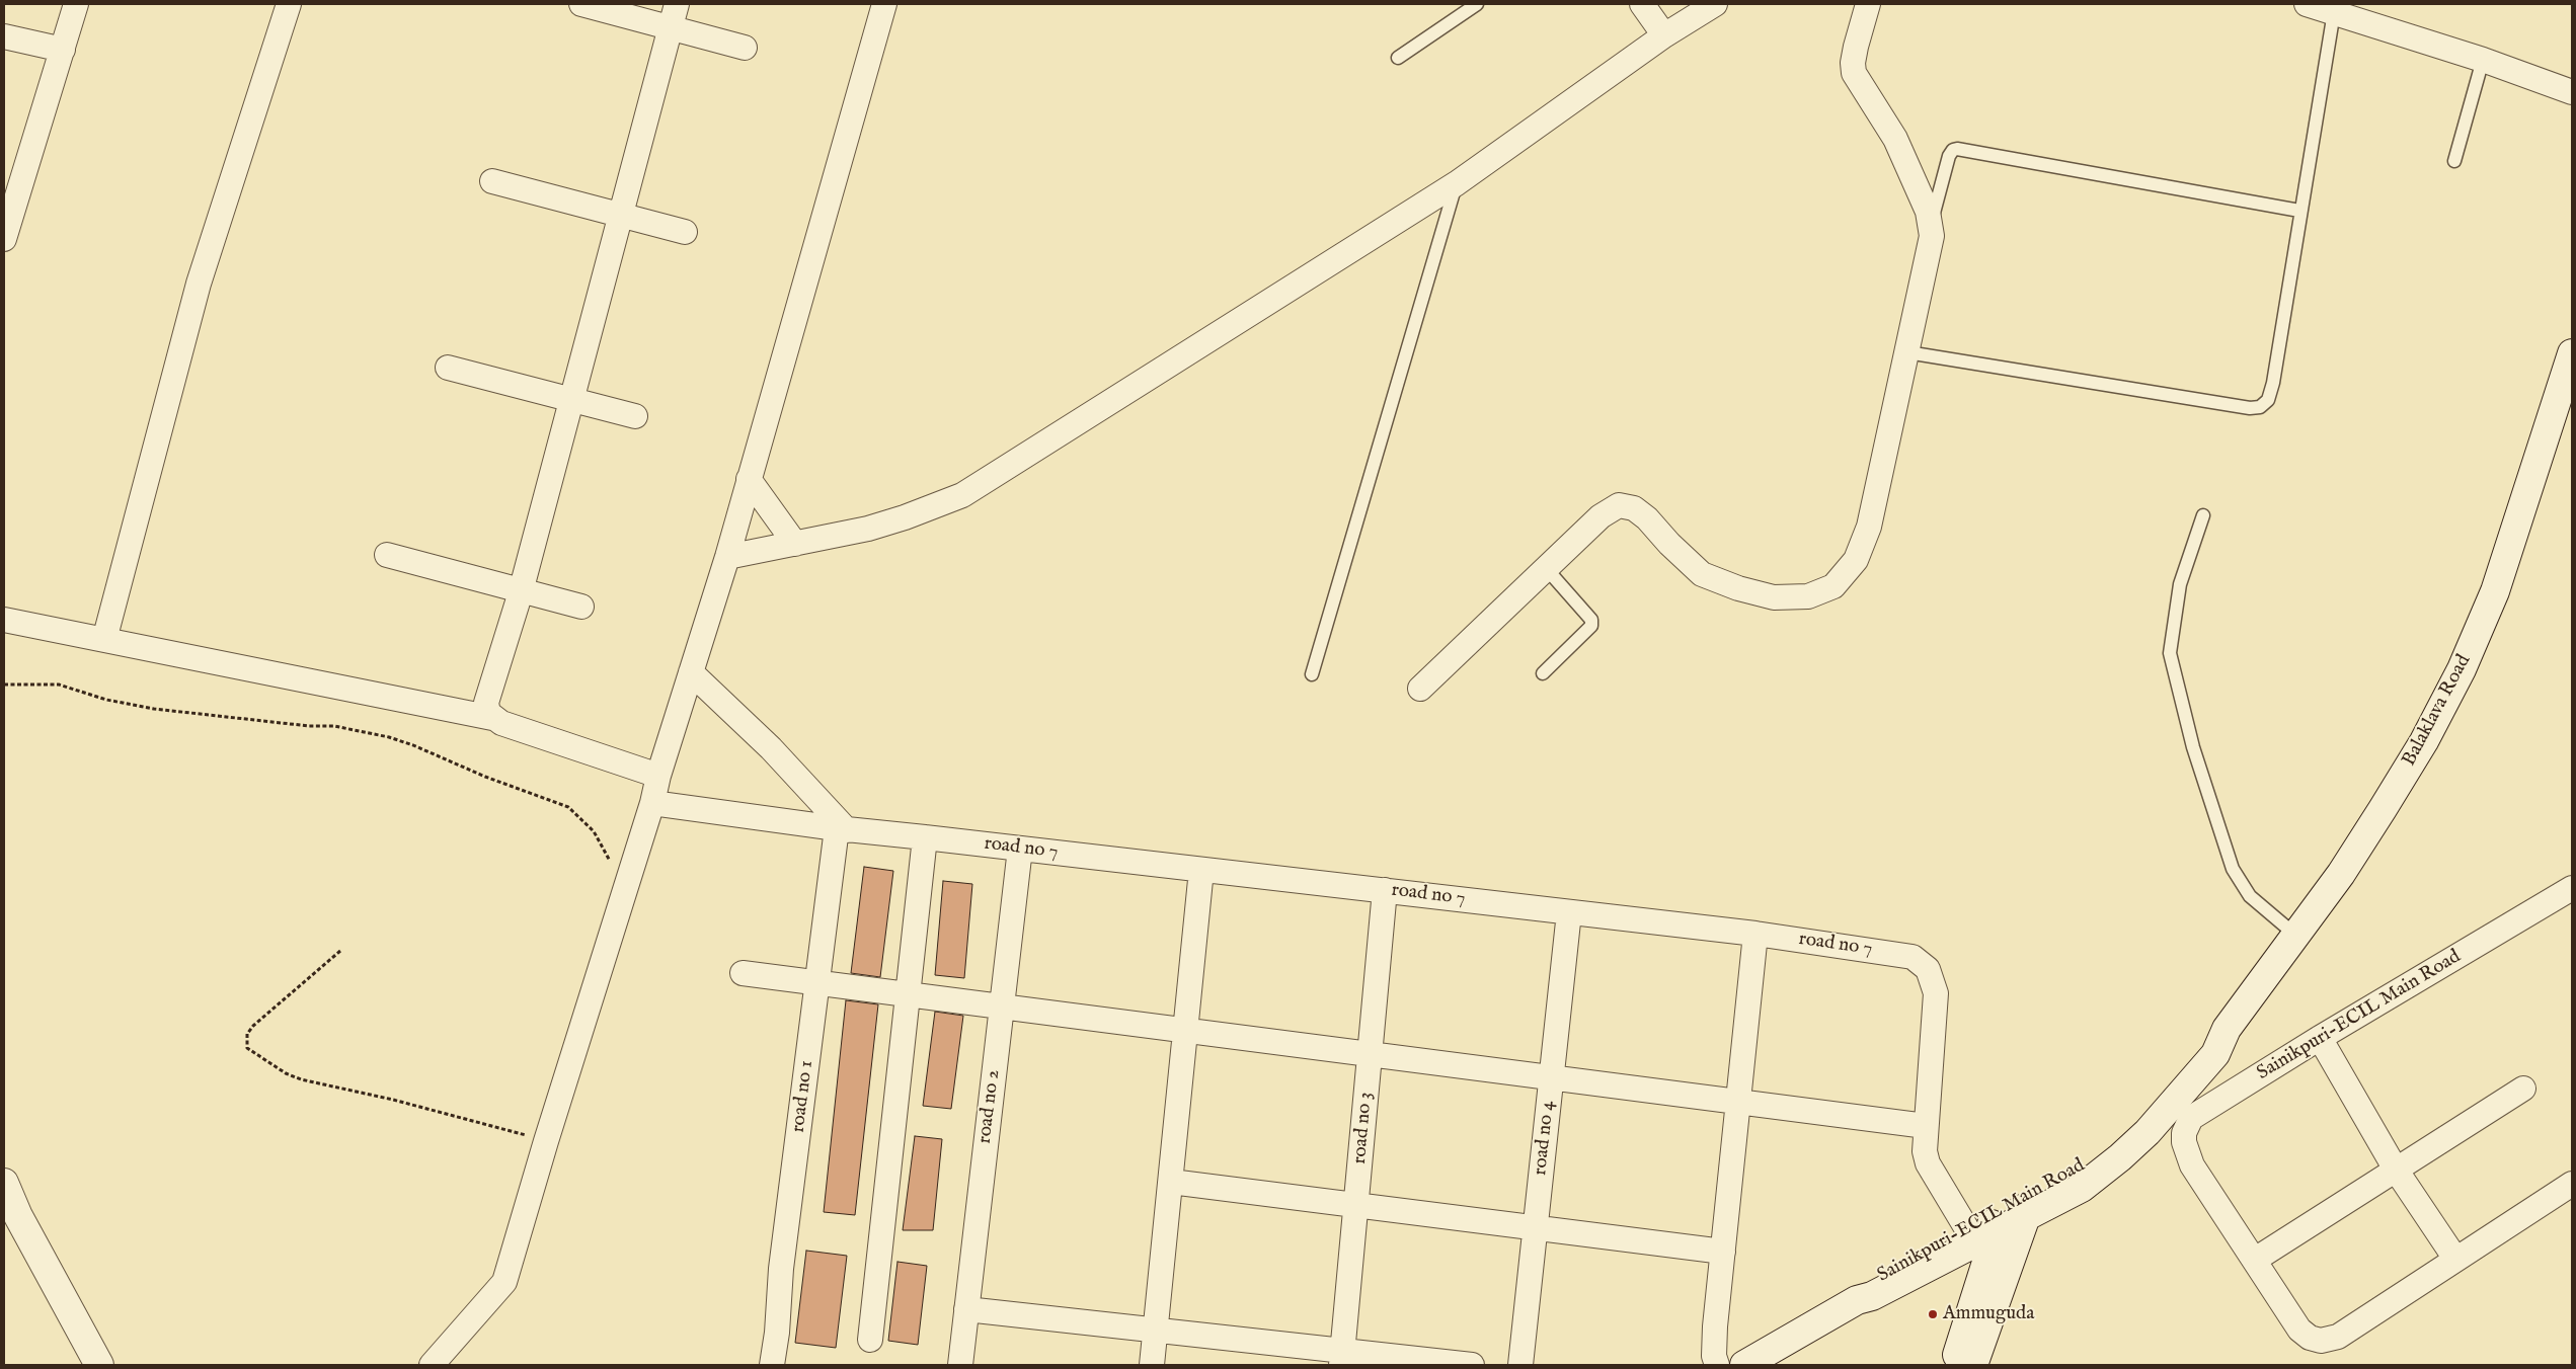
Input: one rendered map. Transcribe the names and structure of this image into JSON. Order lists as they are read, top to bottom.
{
  "streets": {
    "main road": ["Balaklava Road", "Sainikpuri-ECIL Main Road"],
    "street": [
      "road no 7",
      "road no 1",
      "road no 2",
      "road no 3",
      "road no 4"
    ]
  },
  "crossings": [
    ["Balaklava Road", "Sainikpuri-ECIL Main Road"],
    ["road no 7", "Sainikpuri-ECIL Main Road"],
    ["road no 7", "road no 1"],
    ["road no 7", "road no 2"],
    ["road no 7", "road no 3"],
    ["road no 7", "road no 4"]
  ],
  "places": ["Ammuguda"]
}
